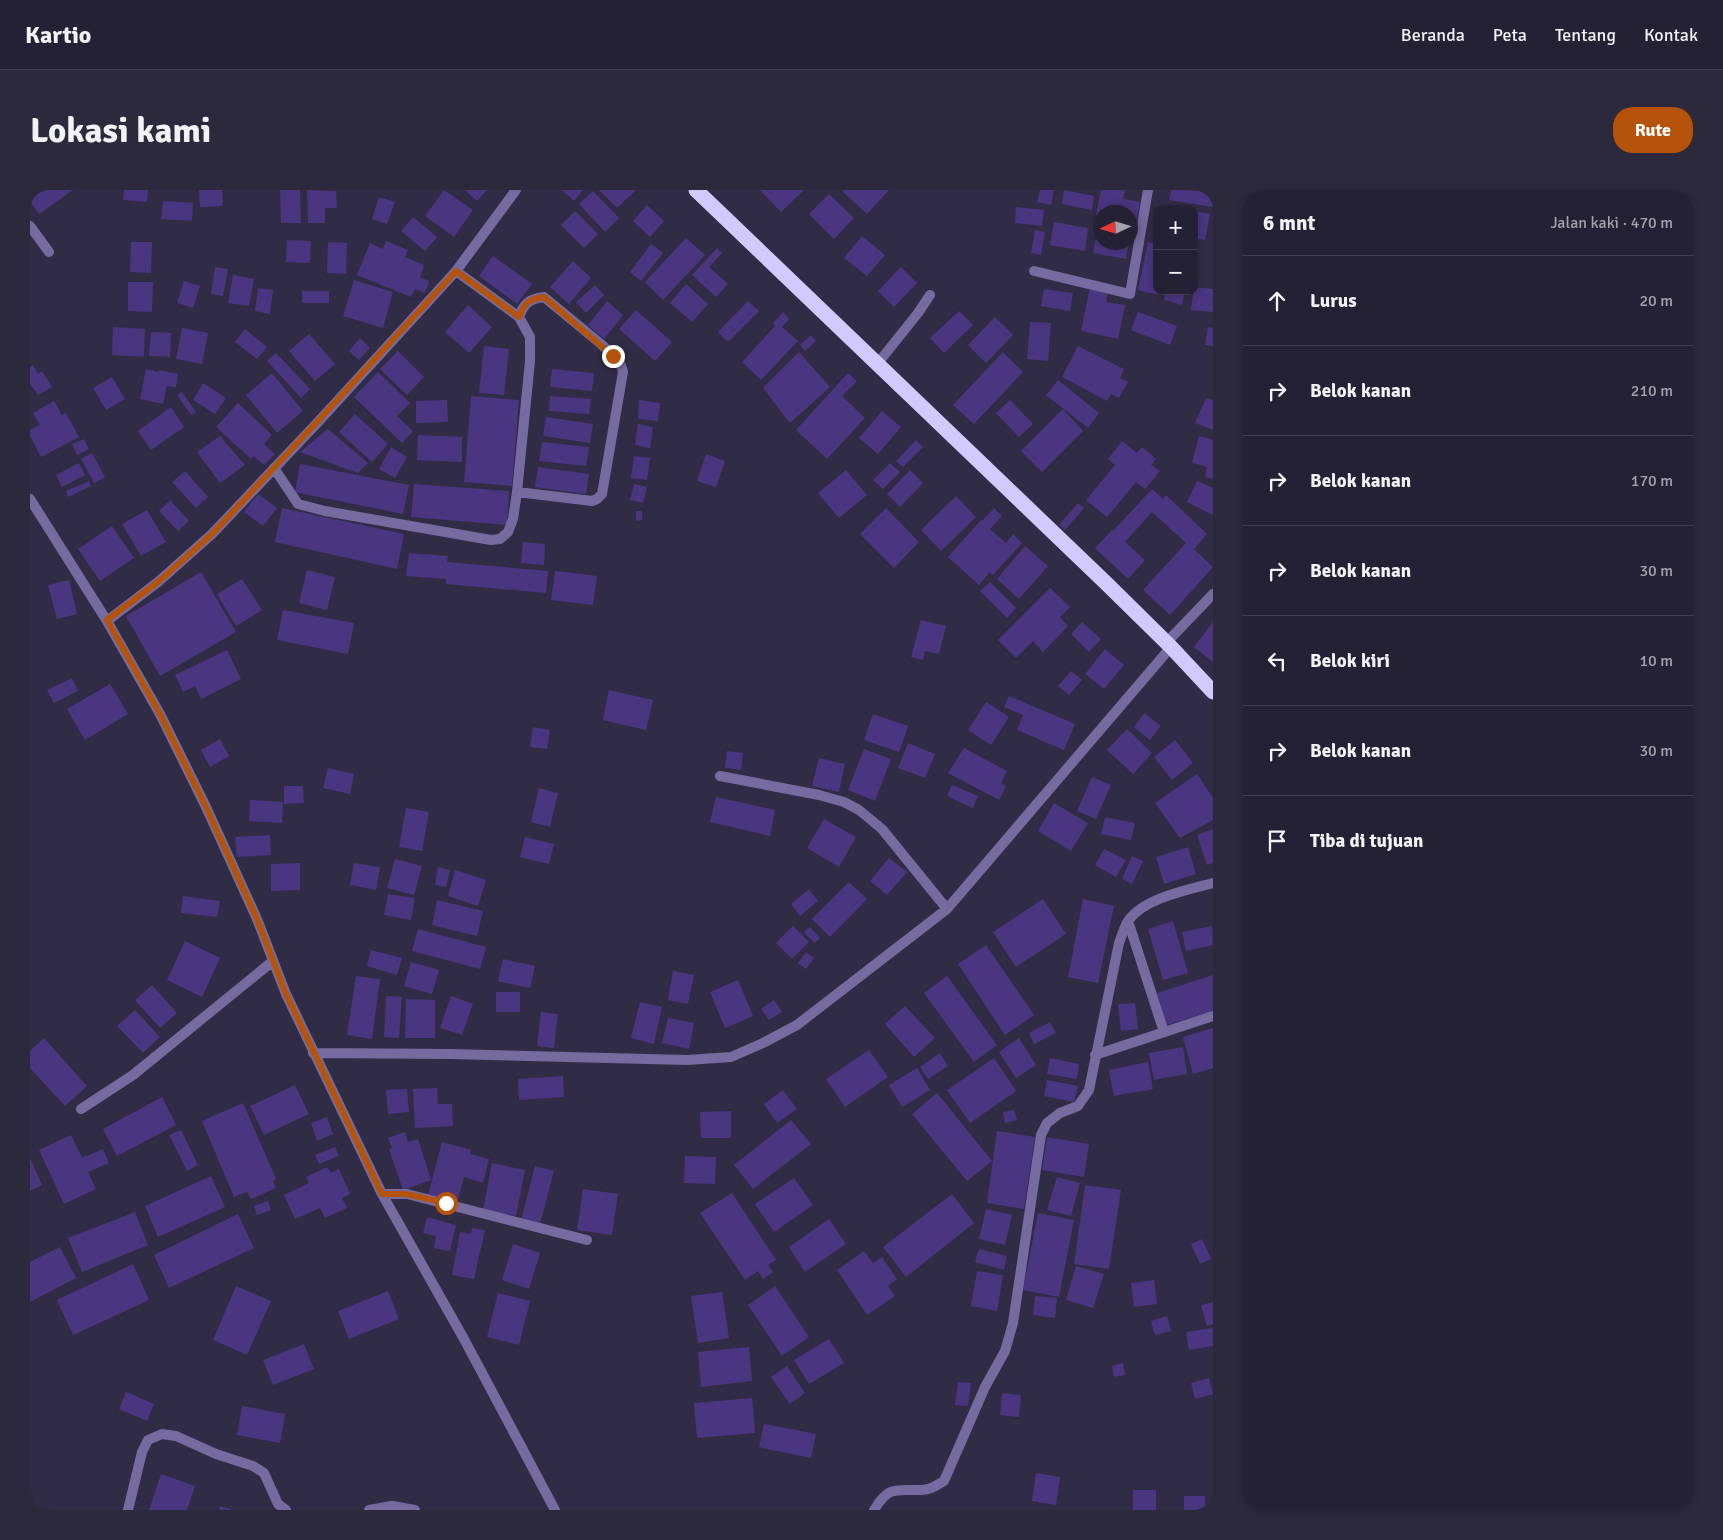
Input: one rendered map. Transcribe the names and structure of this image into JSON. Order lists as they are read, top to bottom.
{
  "north": "left",
  "page": {
    "header": "Kartio",
    "nav": [
      "Beranda",
      "Peta",
      "Tentang",
      "Kontak"
    ],
    "buttons": "Rute",
    "title": "Lokasi kami",
    "heading": ["6 mnt", "Jalan kaki · 470 m"],
    "map_buttons": ["+", "−"],
    "list": [
      ["Lurus", "20 m"],
      ["Belok kanan", "210 m"],
      ["Belok kanan", "170 m"],
      ["Belok kanan", "30 m"],
      ["Belok kiri", "10 m"],
      ["Belok kanan", "30 m"],
      "Tiba di tujuan"
    ]
  }
}
